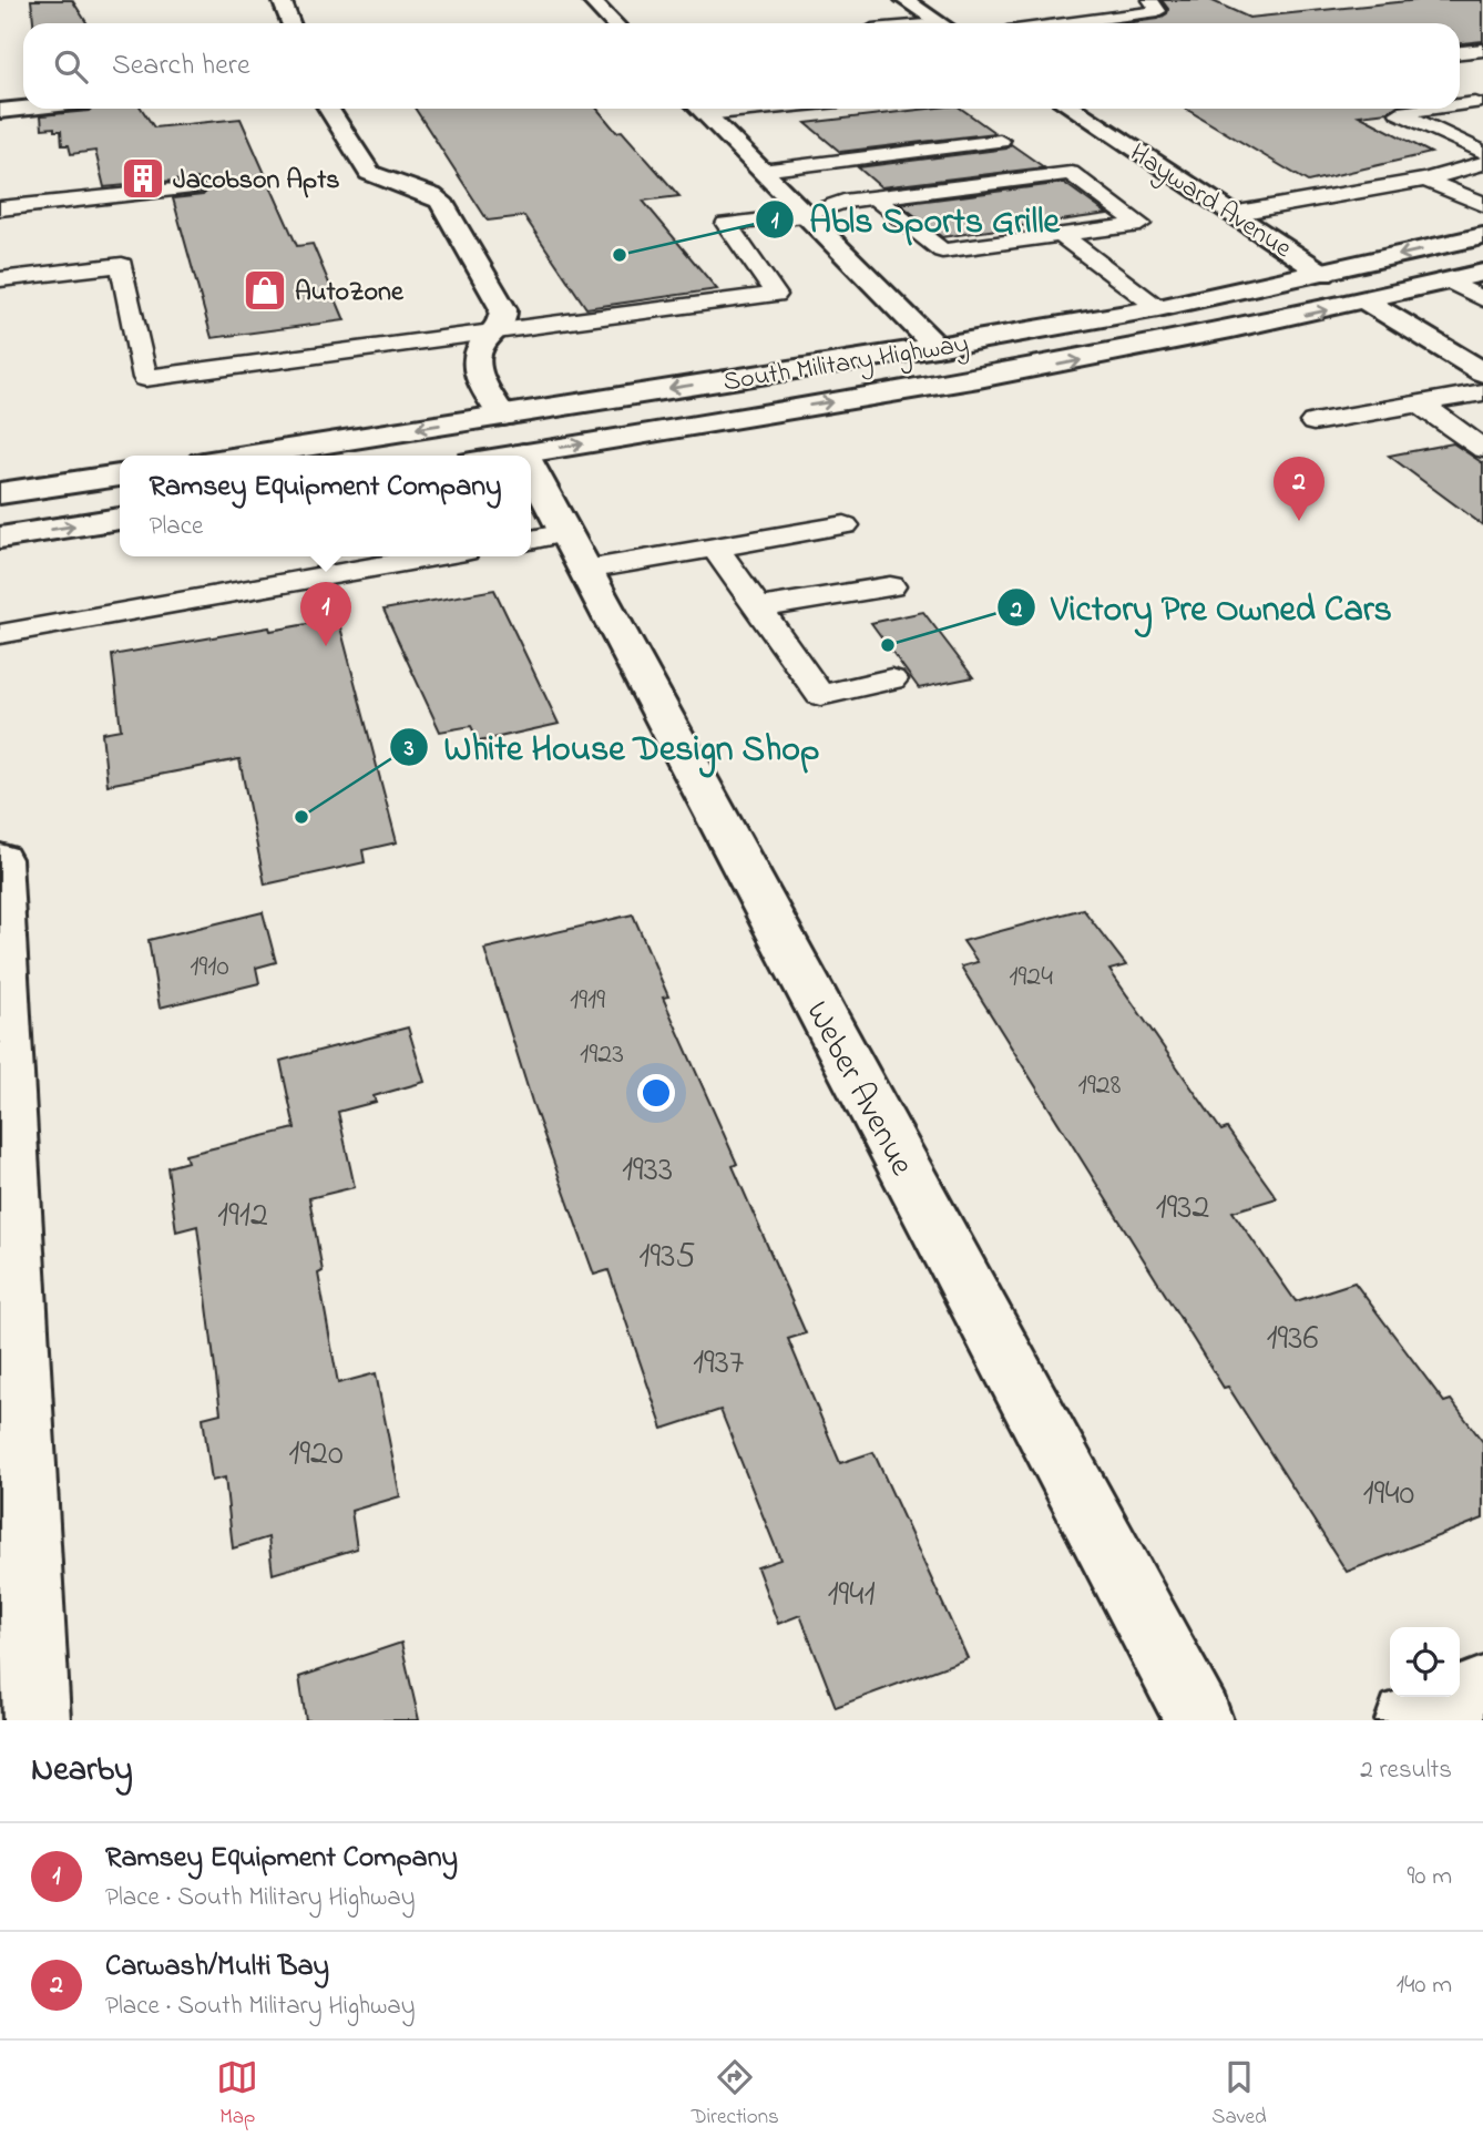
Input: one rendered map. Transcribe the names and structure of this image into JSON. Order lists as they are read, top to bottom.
{
  "streets": {
    "street": ["Hayward Avenue", "South Military Highway", "Weber Avenue"]
  },
  "crossings": [
    ["Hayward Avenue", "South Military Highway"],
    ["South Military Highway", "Weber Avenue"]
  ],
  "places": {
    "building": ["Jacobson Apts"],
    "other": ["Abls Sports Grille", "Victory Pre Owned Cars", "White House Design Shop"],
    "shop": ["AutoZone"]
  },
  "house_numbers": [
    "1910",
    "1924",
    "1919",
    "1923",
    "1928",
    "1933",
    "1932",
    "1912",
    "1935",
    "1936",
    "1937",
    "1920",
    "1940",
    "1941"
  ],
  "page": {
    "search": "Search here",
    "popup": ["Ramsey Equipment Company", "Place"],
    "pins": ["2", "1"],
    "heading": ["Nearby", "2 results"],
    "list": [
      {
        "mark": "1",
        "name": "Ramsey Equipment Company",
        "note": "Place · South Military Highway",
        "value": "90 m"
      },
      {
        "mark": "2",
        "name": "Carwash/Multi Bay",
        "note": "Place · South Military Highway",
        "value": "140 m"
      }
    ],
    "nav": ["Map", "Directions", "Saved"]
  }
}
